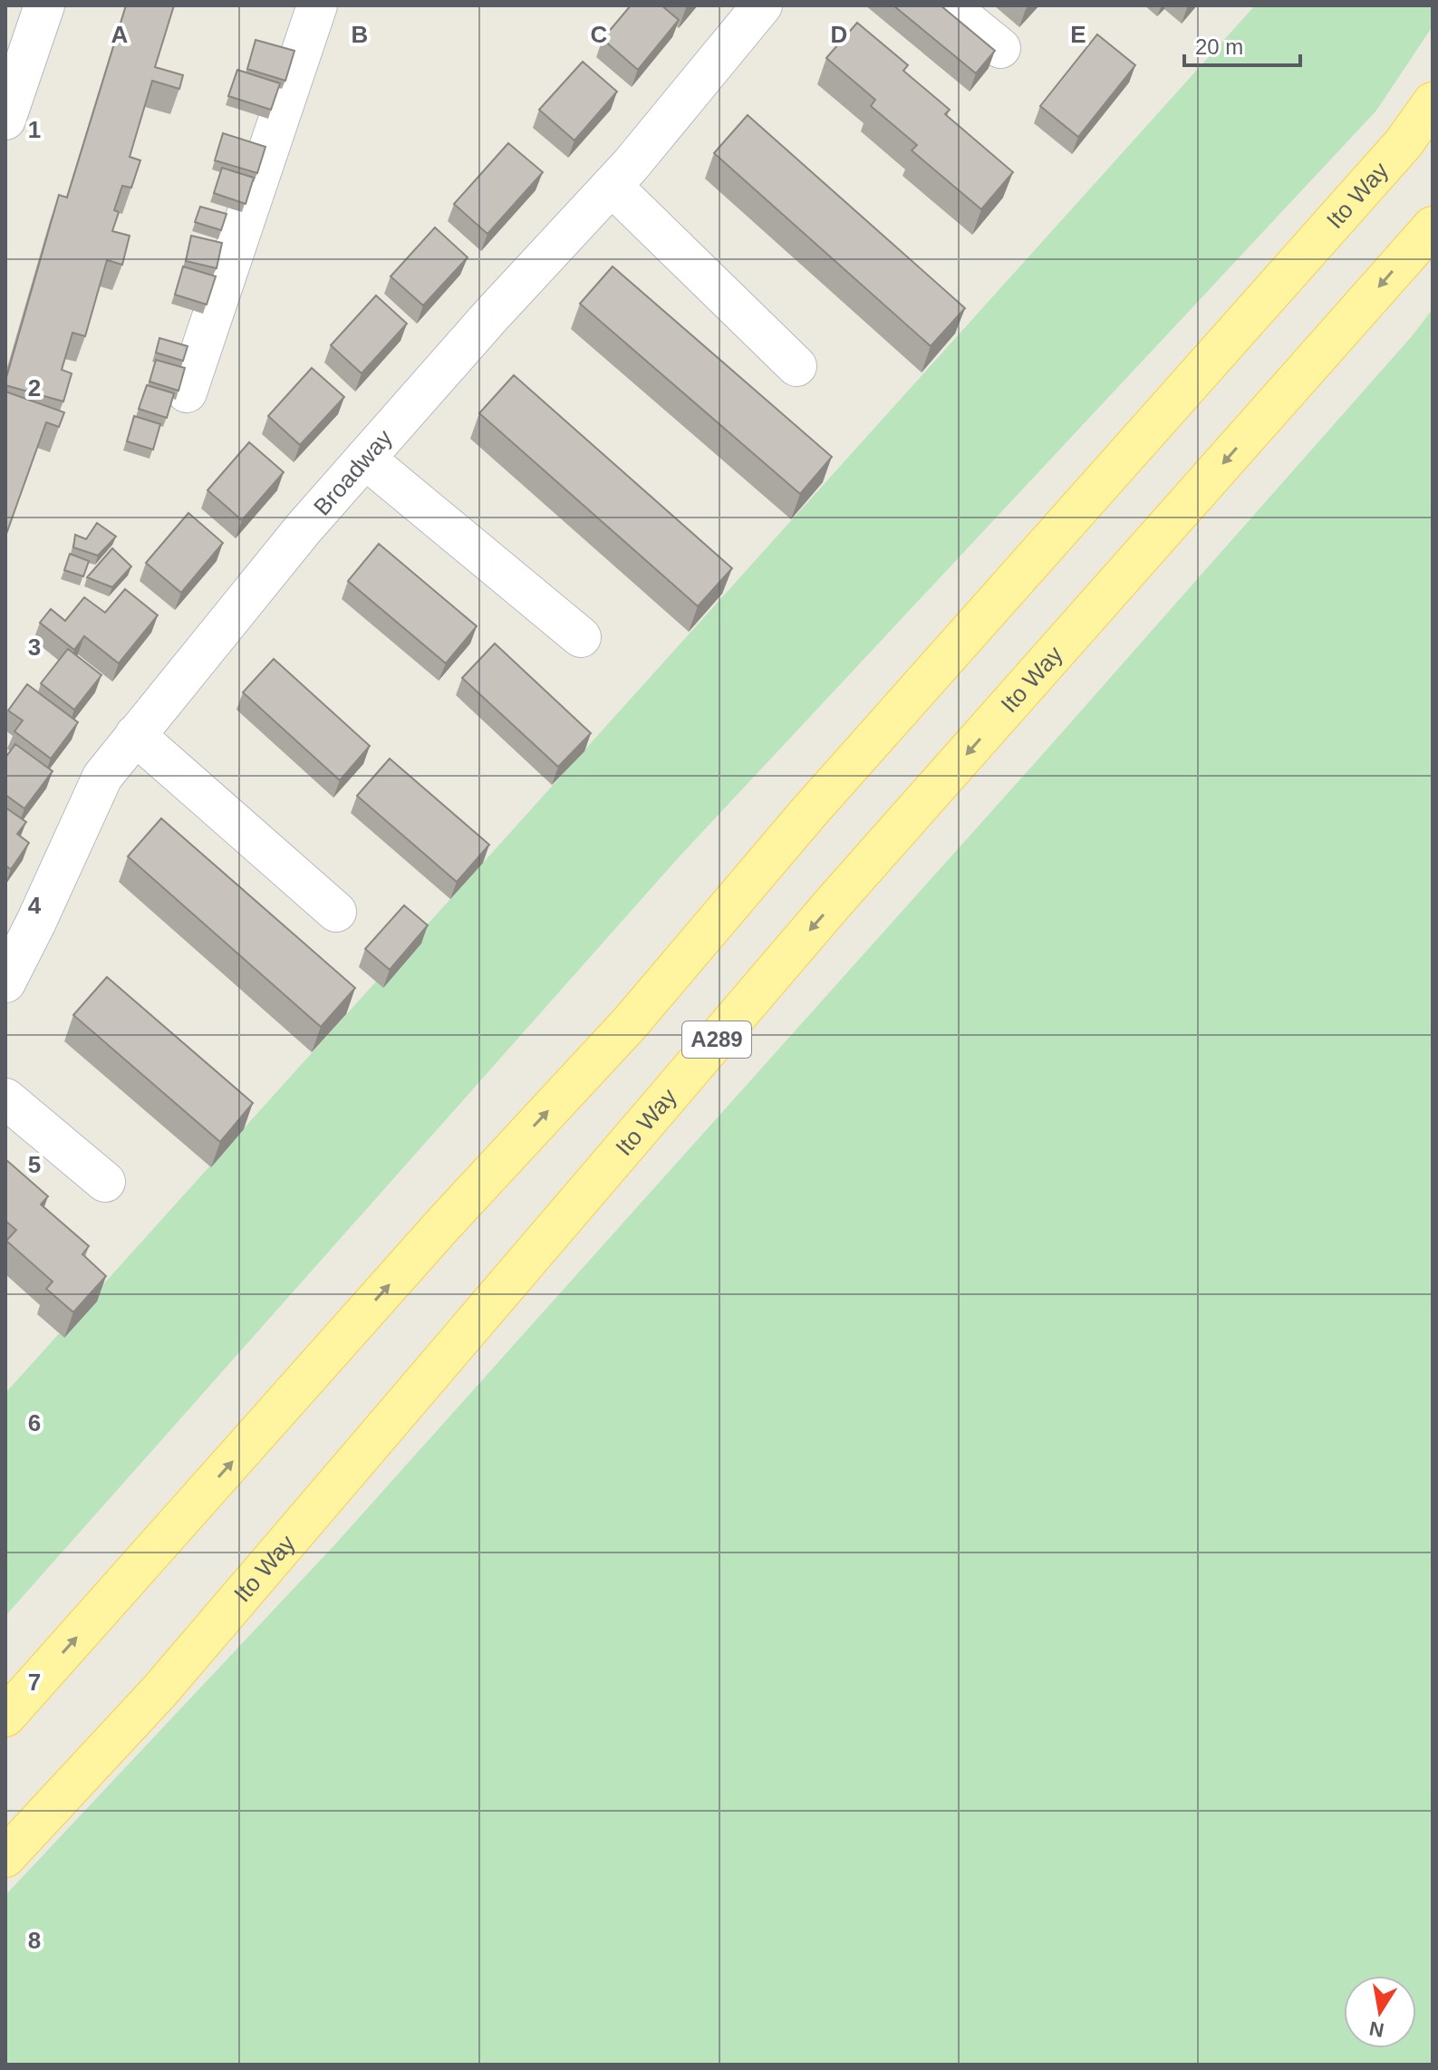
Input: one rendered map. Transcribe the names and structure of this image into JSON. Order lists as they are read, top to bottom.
{
  "streets": {
    "main road": ["Ito Way", "A289"],
    "street": ["Broadway"]
  },
  "scale_bar": "20 m",
  "north": "bottom",
  "grid": {
    "columns": [
      "A",
      "B",
      "C",
      "D",
      "E"
    ],
    "rows": [
      "1",
      "2",
      "3",
      "4",
      "5",
      "6",
      "7",
      "8"
    ]
  }
}
